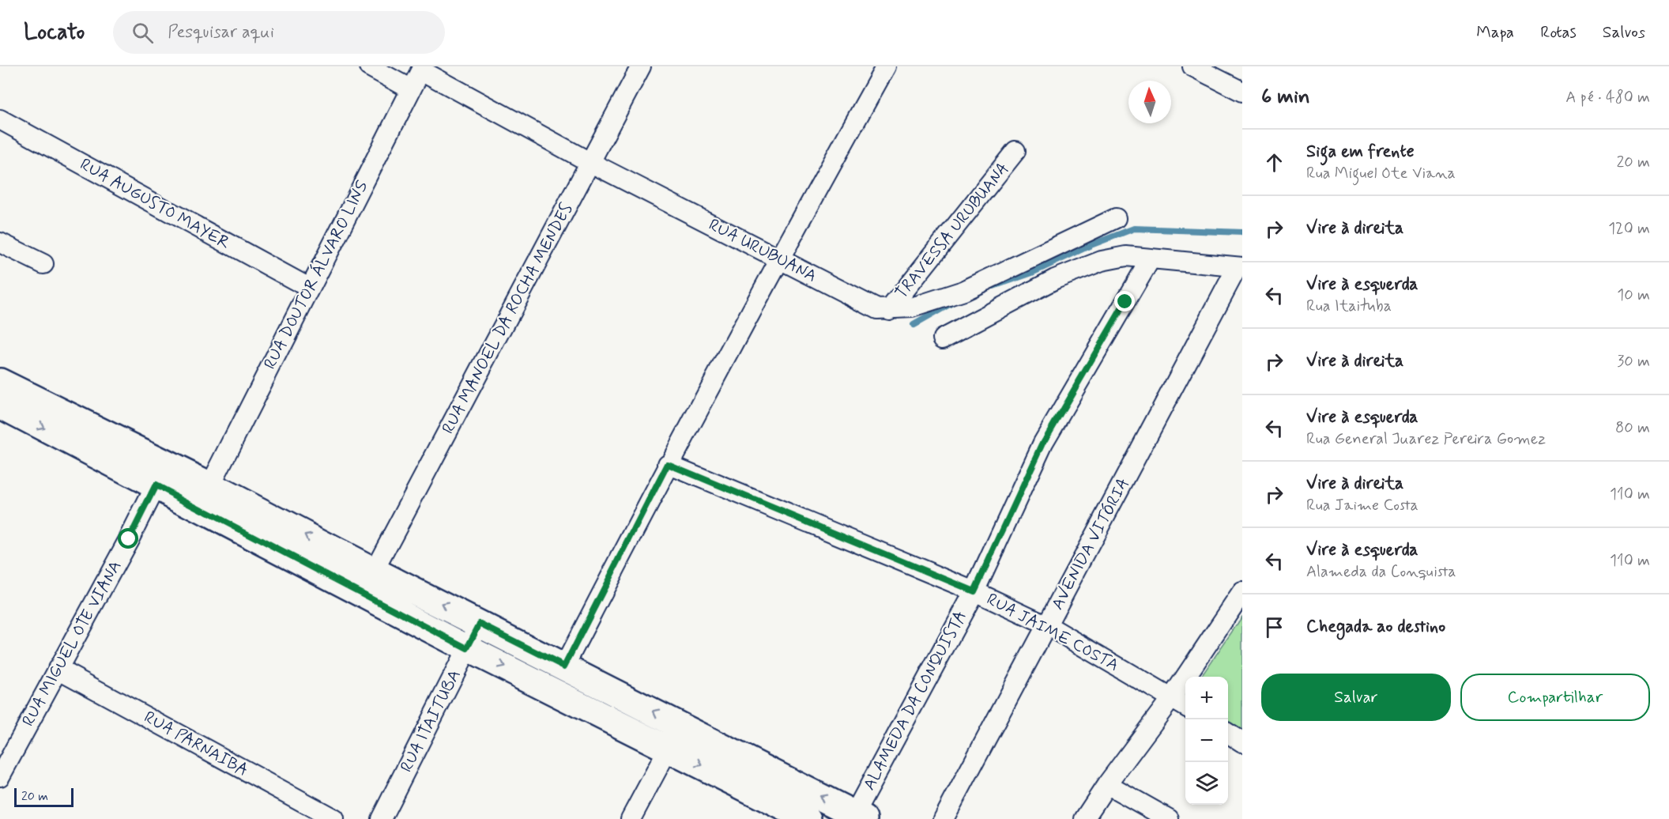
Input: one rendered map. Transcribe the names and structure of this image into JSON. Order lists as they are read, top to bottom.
{
  "streets": {
    "street": [
      "RUA AUGUSTO MAYER",
      "TRAVESSA URUBUANA",
      "RUA URUBUANA",
      "RUA DOUTOR ÁLVARO LINS",
      "RUA MANOEL DA ROCHA MENDES",
      "AVENIDA VITÓRIA",
      "RUA JAIME COSTA",
      "RUA MIGUEL OTE VIANA",
      "ALAMEDA DA CONQUISTA",
      "RUA ITAITUBA",
      "RUA PARNAIBA"
    ]
  },
  "crossings": [
    ["RUA AUGUSTO MAYER", "RUA DOUTOR ÁLVARO LINS"],
    ["TRAVESSA URUBUANA", "RUA URUBUANA"],
    ["RUA URUBUANA", "RUA DOUTOR ÁLVARO LINS"],
    ["RUA URUBUANA", "RUA MANOEL DA ROCHA MENDES"],
    ["AVENIDA VITÓRIA", "RUA JAIME COSTA"],
    ["RUA JAIME COSTA", "ALAMEDA DA CONQUISTA"],
    ["RUA MIGUEL OTE VIANA", "RUA PARNAIBA"]
  ],
  "scale_bar": "20 m",
  "north": "top",
  "page": {
    "header": "Locato",
    "search": "Pesquisar aqui",
    "nav": ["Mapa", "Rotas", "Salvos"],
    "heading": ["6 min", "A pé · 480 m"],
    "list": [
      ["Siga em frente", "Rua Miguel Ote Viana", "20 m"],
      ["Vire à direita", "120 m"],
      ["Vire à esquerda", "Rua Itaituba", "10 m"],
      ["Vire à direita", "30 m"],
      ["Vire à esquerda", "Rua General Juarez Pereira Gomez", "80 m"],
      ["Vire à direita", "Rua Jaime Costa", "110 m"],
      ["Vire à esquerda", "Alameda da Conquista", "110 m"],
      "Chegada ao destino"
    ],
    "buttons": ["Salvar", "Compartilhar"],
    "map_buttons": ["+", "−"],
    "scale": "20 m"
  }
}
